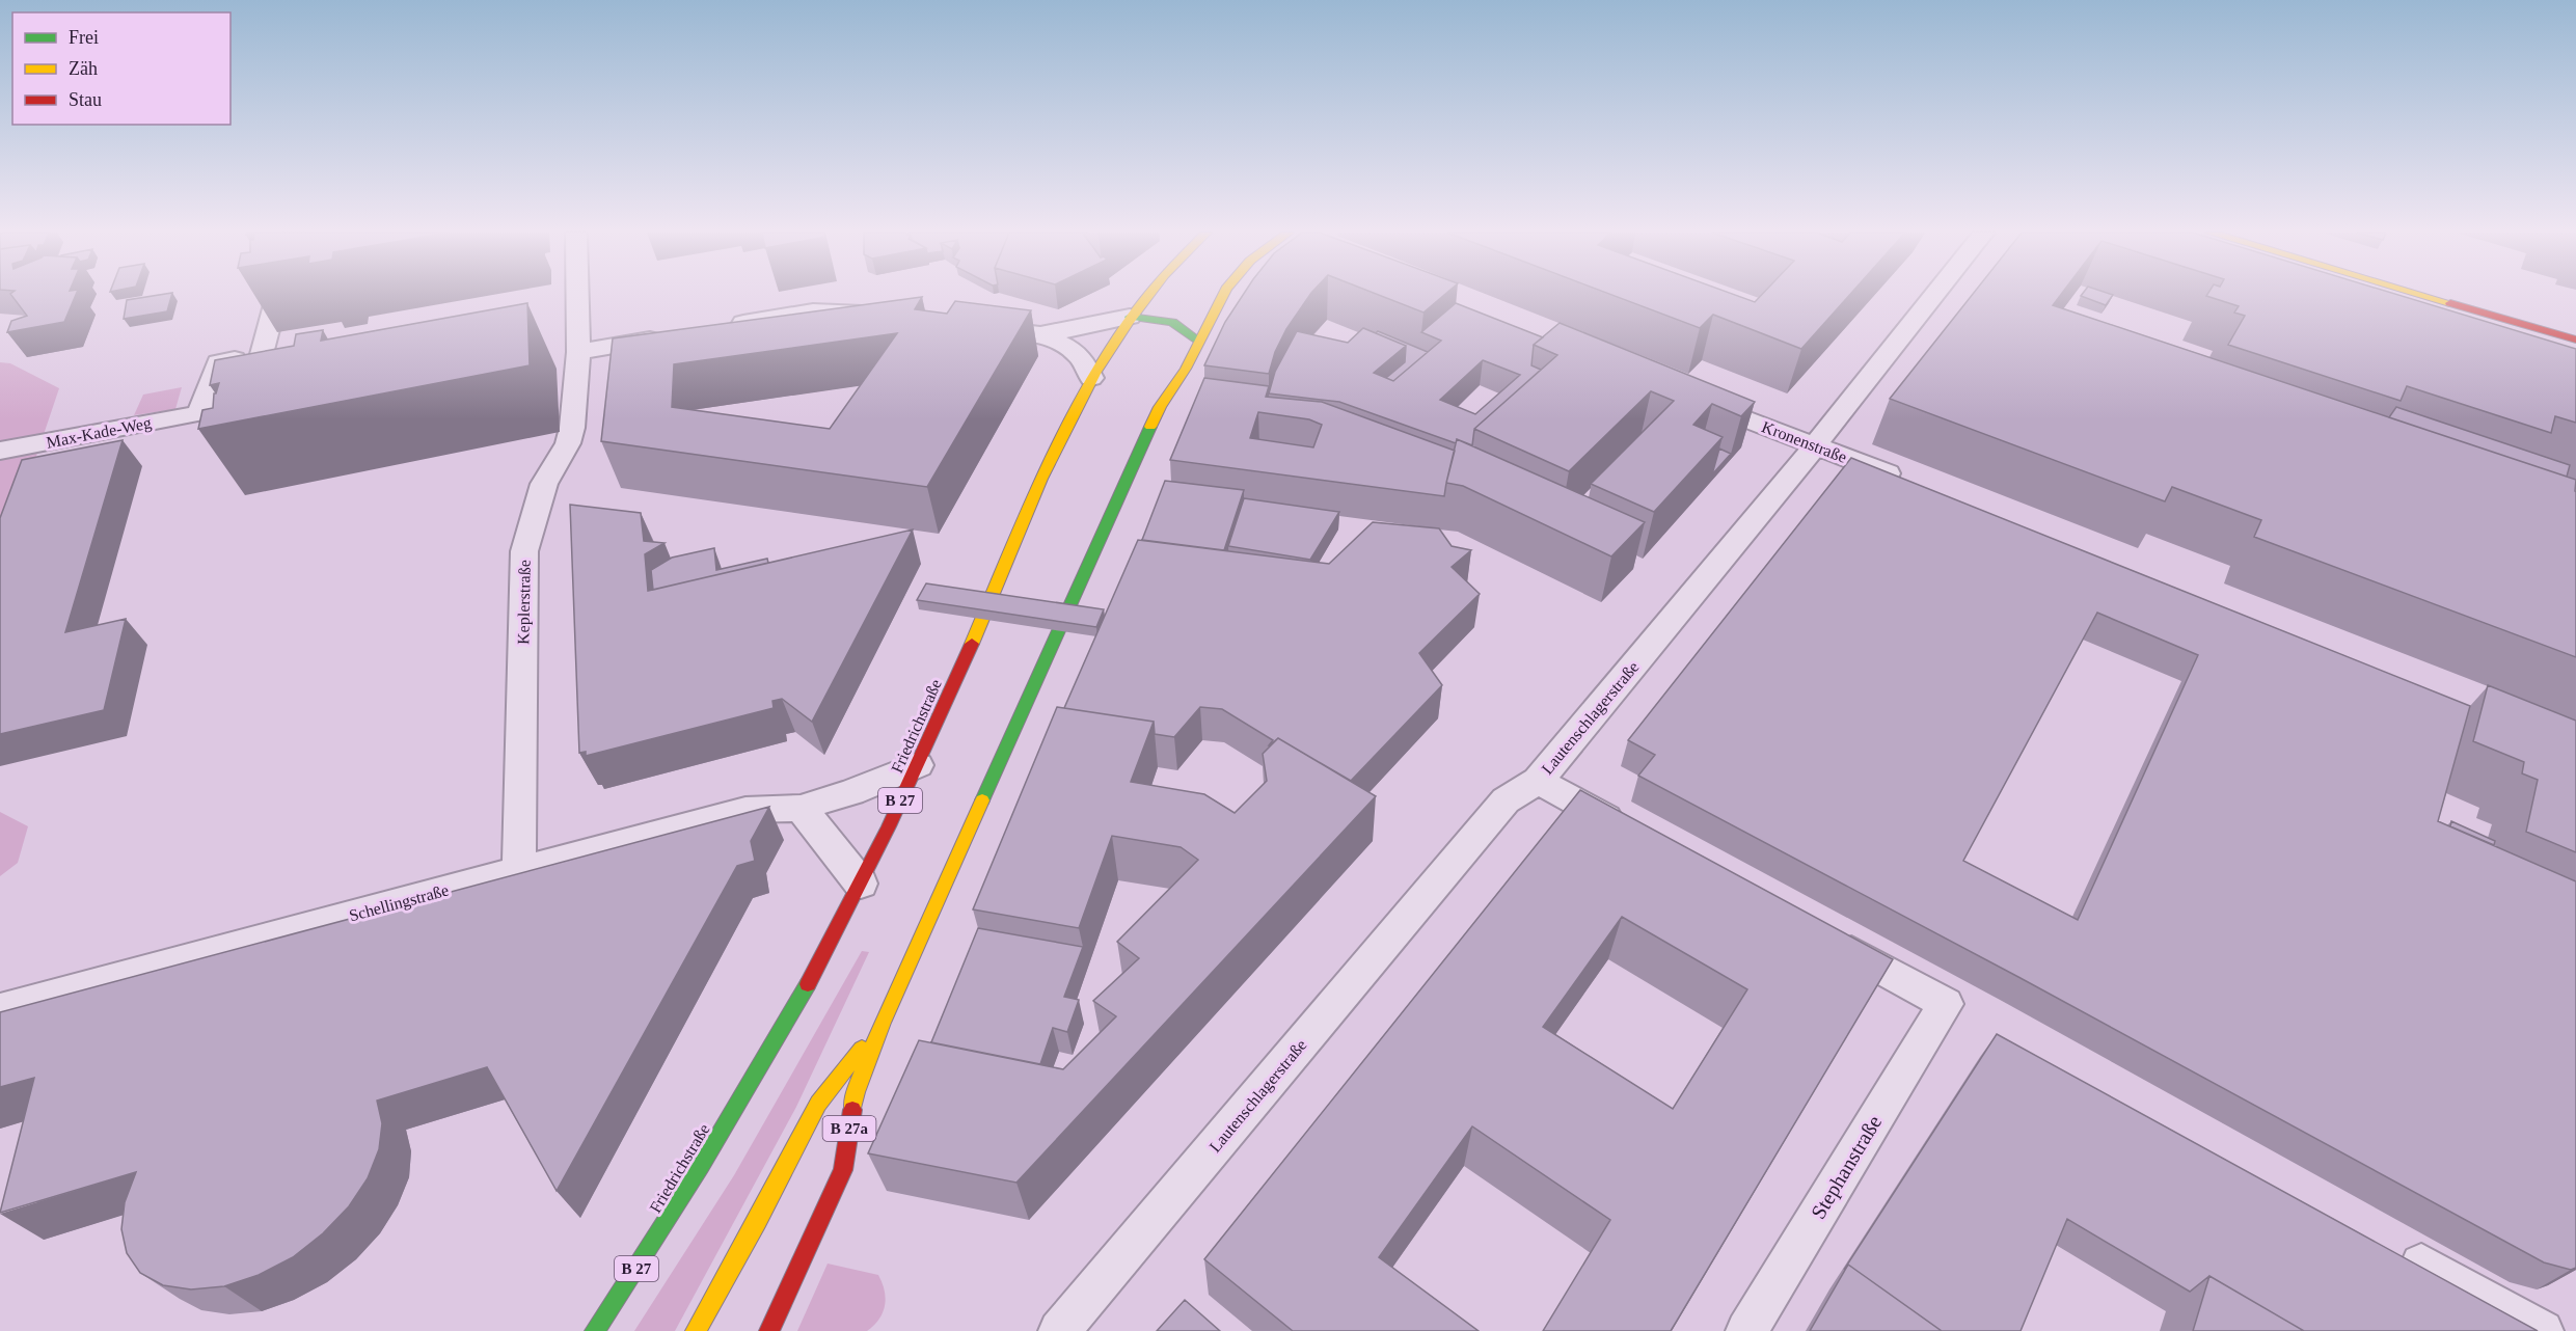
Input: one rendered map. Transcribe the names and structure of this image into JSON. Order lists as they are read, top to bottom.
{
  "streets": {
    "main road": ["Friedrichstraße", "B 27", "B 27a"],
    "street": [
      "Max-Kade-Weg",
      "Kronenstraße",
      "Keplerstraße",
      "Lautenschlagerstraße",
      "Schellingstraße",
      "Stephanstraße"
    ]
  },
  "crossings": [
    ["Kronenstraße", "Lautenschlagerstraße"],
    ["Keplerstraße", "Schellingstraße"],
    ["Friedrichstraße", "Schellingstraße"]
  ],
  "legend": ["Frei", "Zäh", "Stau"]
}
